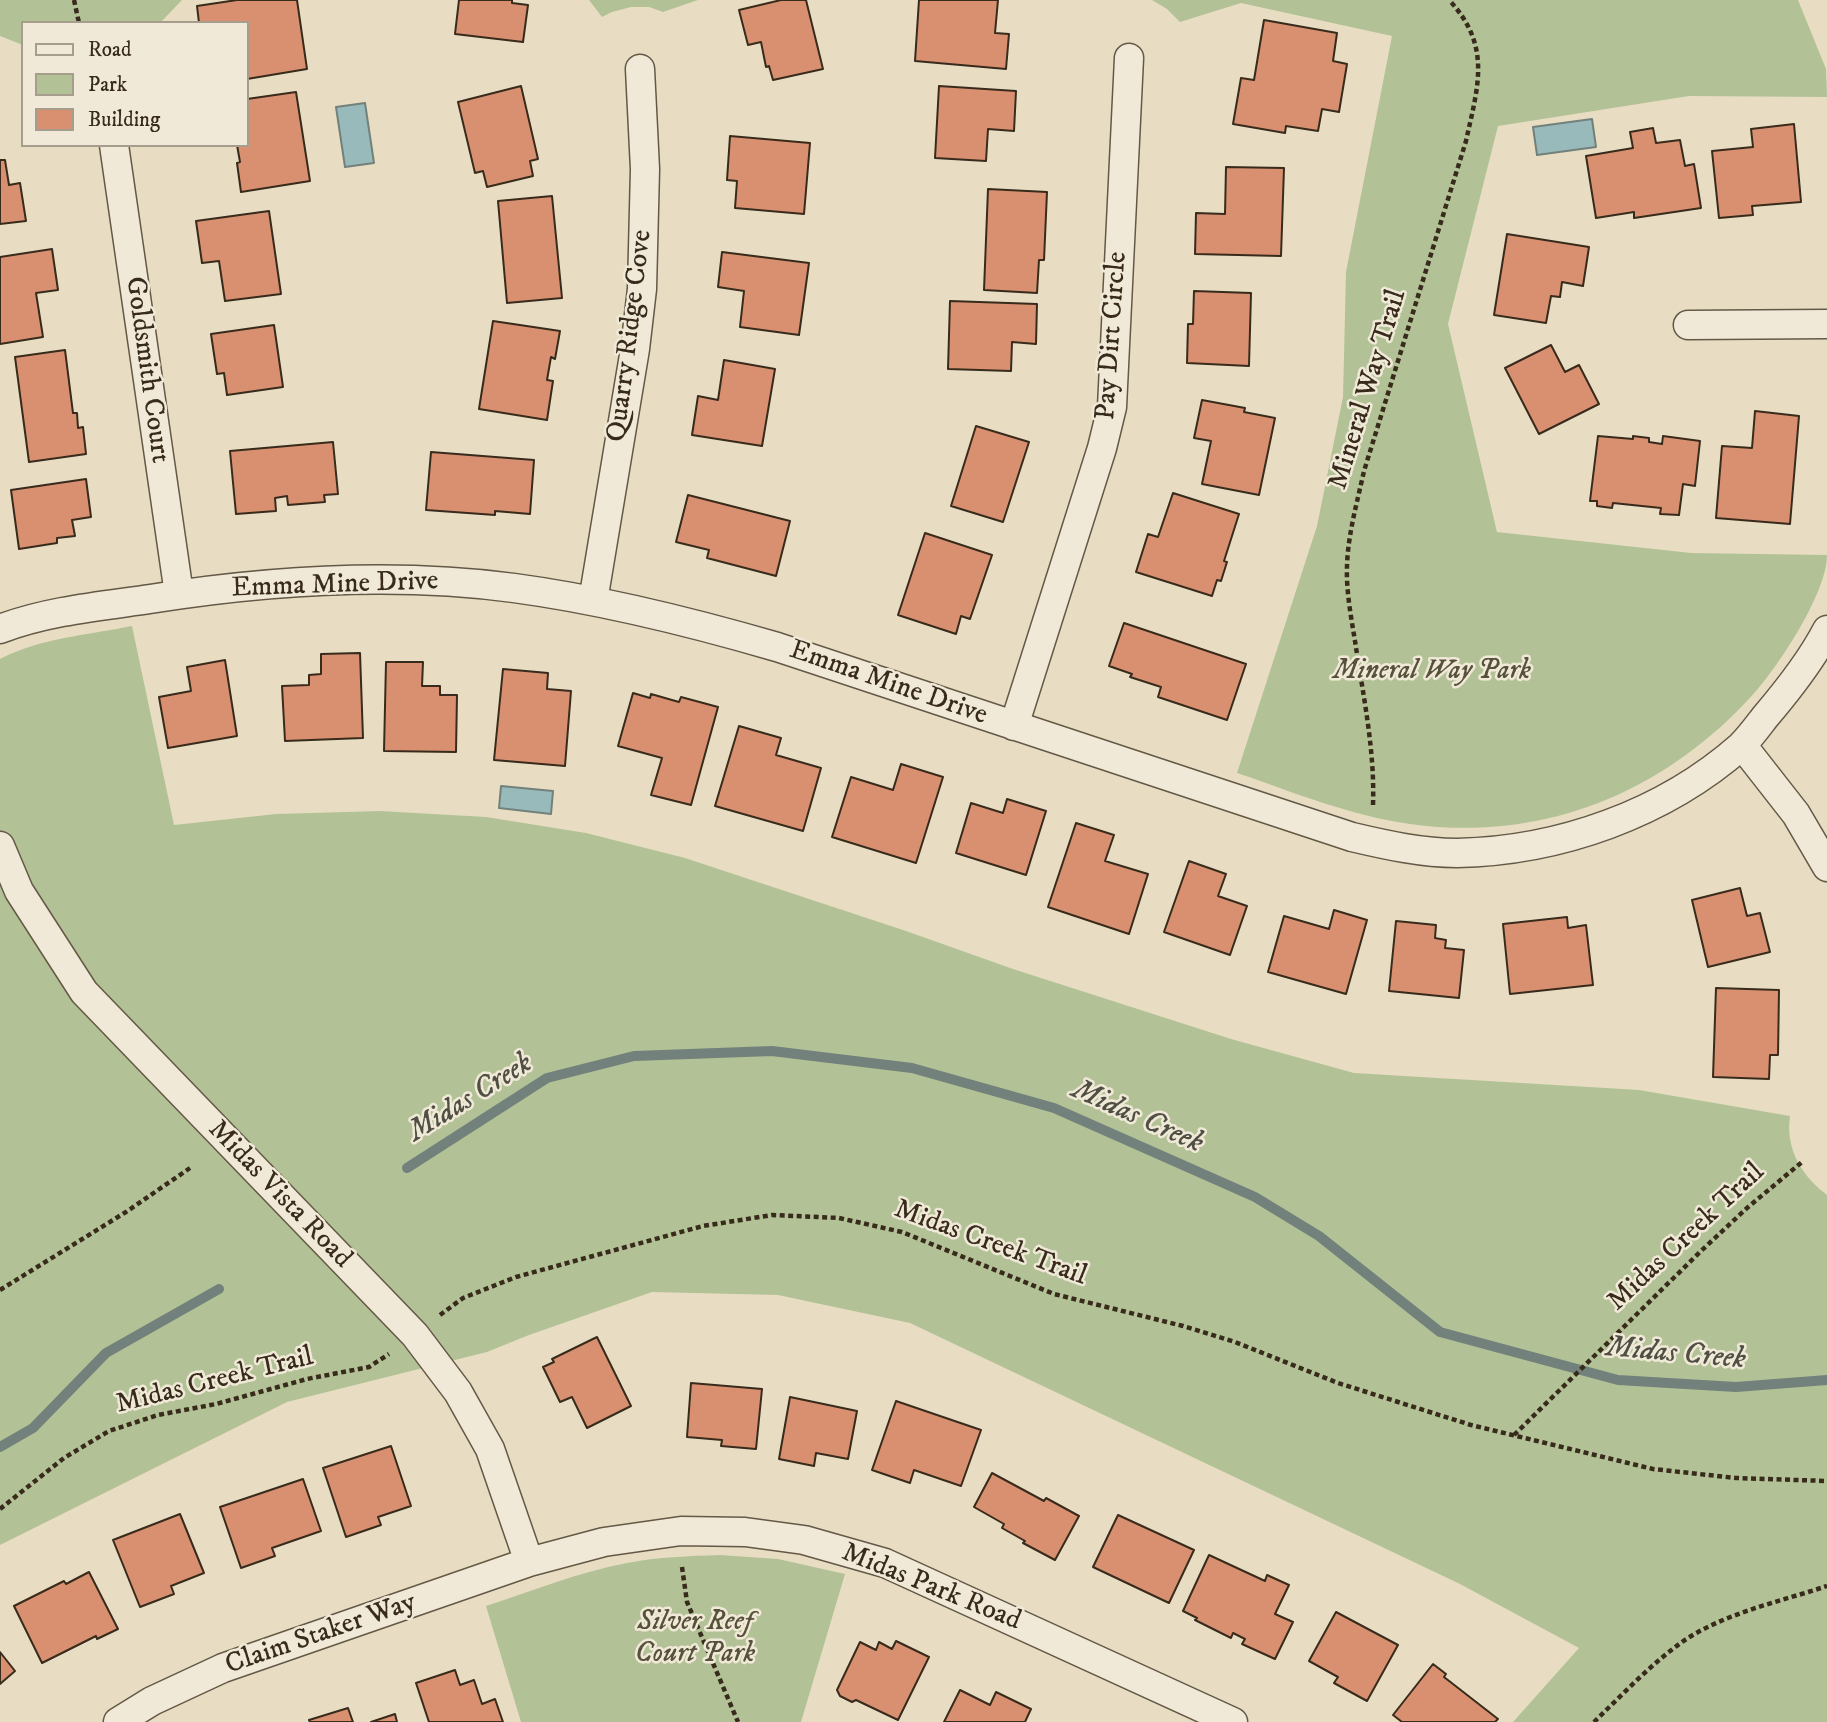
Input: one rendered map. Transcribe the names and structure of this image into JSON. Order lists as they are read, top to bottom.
{
  "streets": {
    "street": [
      "Quarry Ridge Cove",
      "Pay Dirt Circle",
      "Goldsmith Court",
      "Emma Mine Drive",
      "Midas Vista Road",
      "Midas Park Road",
      "Claim Staker Way"
    ],
    "path": ["Mineral Way Trail", "Midas Creek Trail"]
  },
  "crossings": [
    ["Quarry Ridge Cove", "Emma Mine Drive"],
    ["Pay Dirt Circle", "Emma Mine Drive"],
    ["Goldsmith Court", "Emma Mine Drive"],
    ["Midas Vista Road", "Midas Park Road"],
    ["Midas Vista Road", "Claim Staker Way"],
    ["Midas Park Road", "Claim Staker Way"]
  ],
  "water": ["Midas Creek"],
  "parks": ["Mineral Way Park", "Silver Reef Court Park"],
  "legend": ["Road", "Park", "Building"]
}
